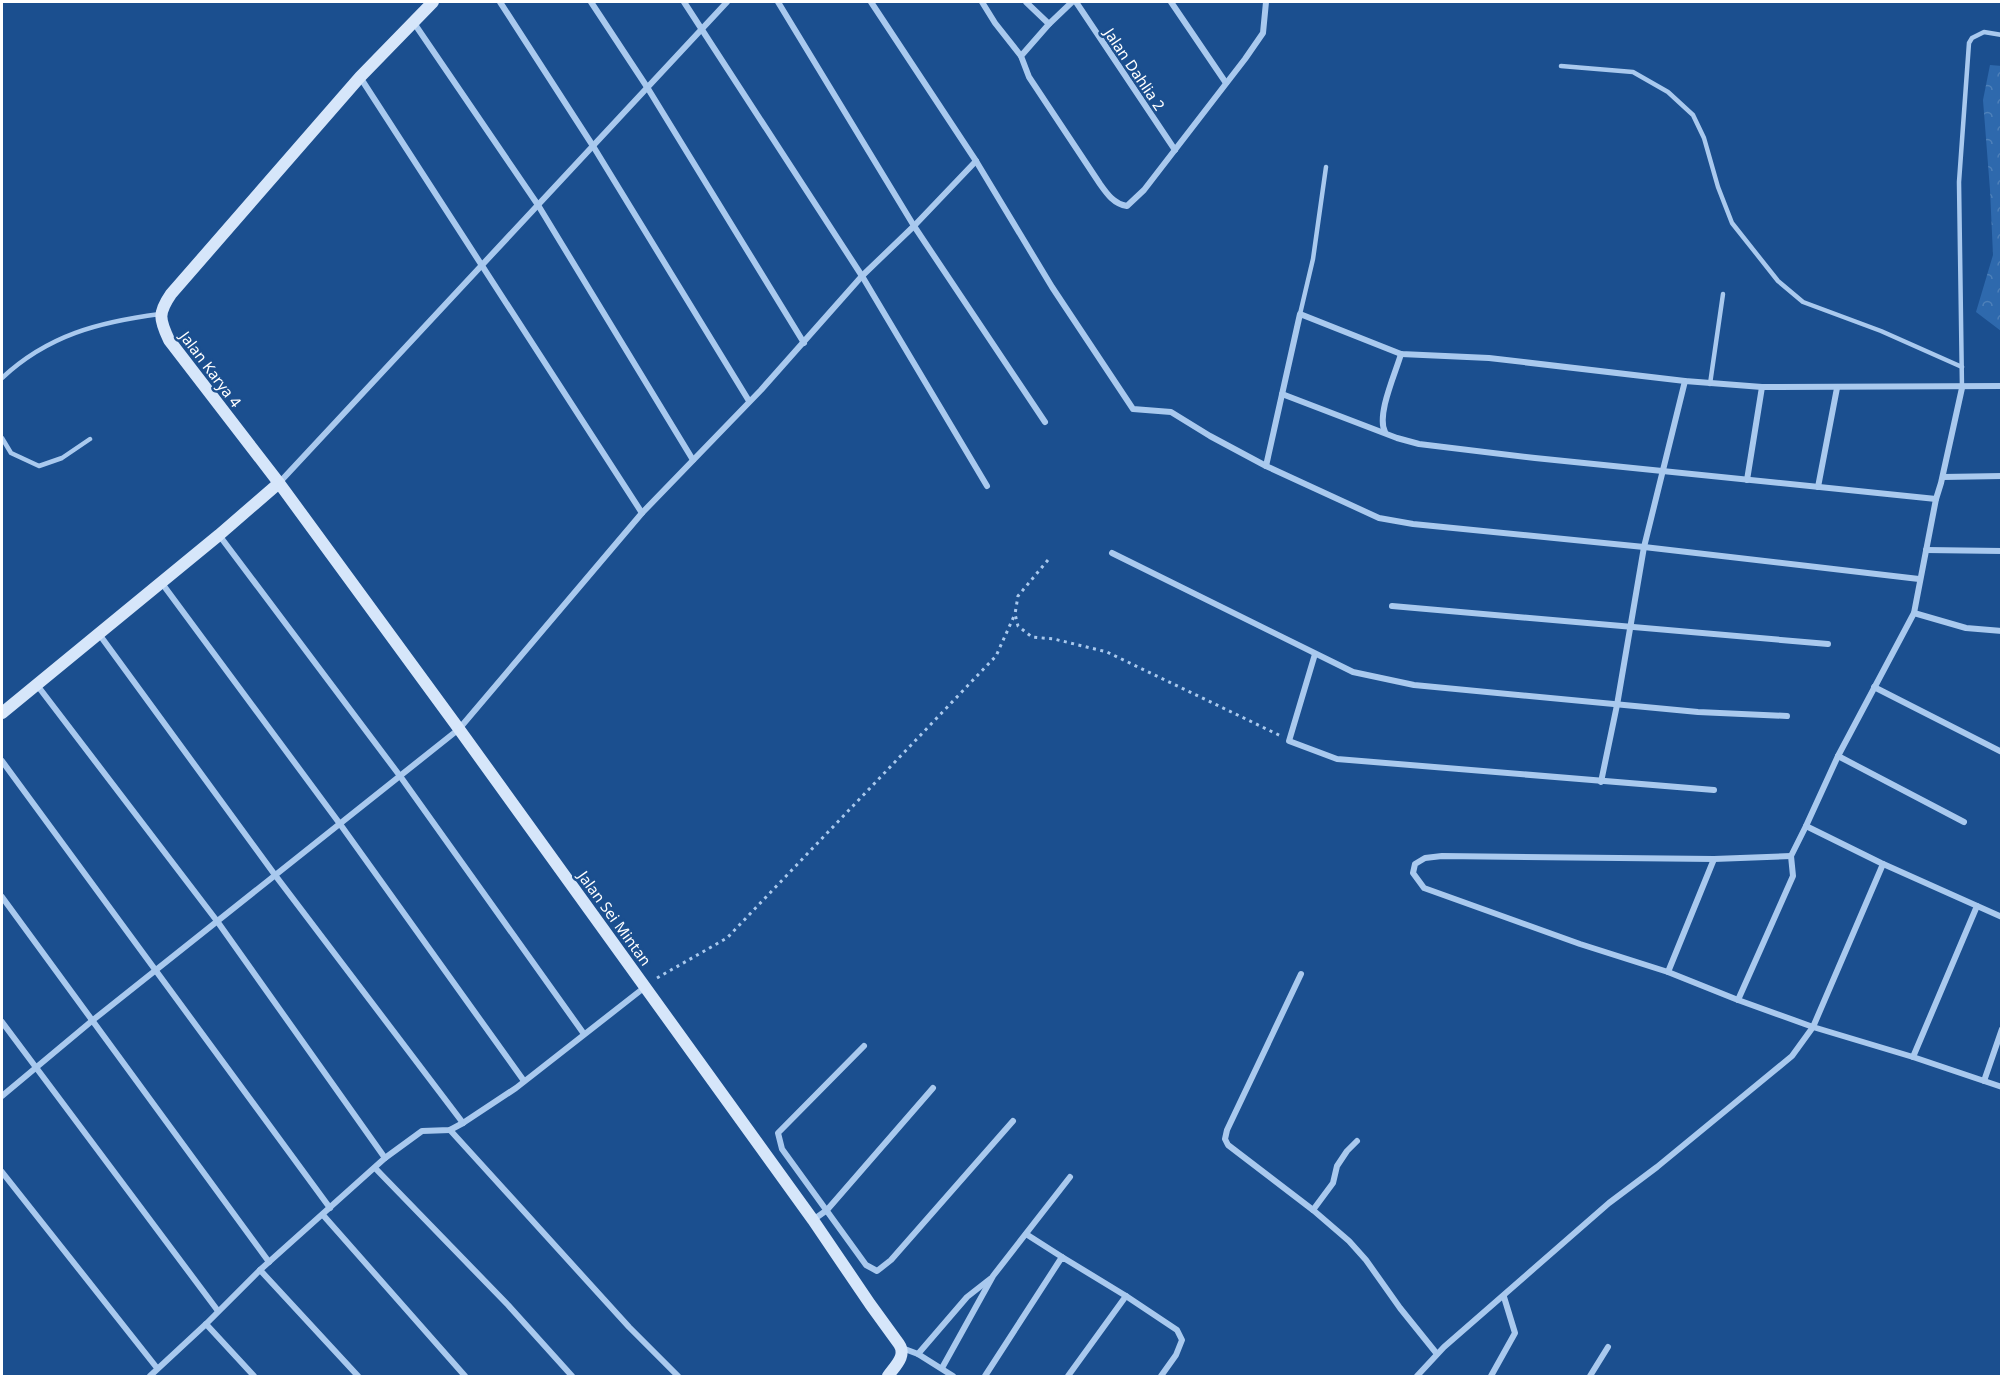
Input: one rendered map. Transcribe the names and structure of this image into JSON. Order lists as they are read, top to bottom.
{
  "streets": {
    "street": ["Jalan Dahlia 2", "Jalan Karya 4", "Jalan Sei Mintan"]
  },
  "crossings": [
    ["Jalan Karya 4", "Jalan Sei Mintan"]
  ]
}
